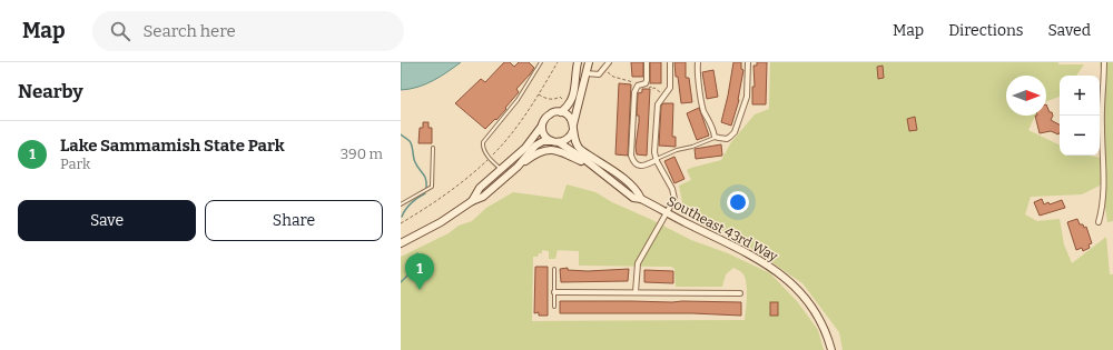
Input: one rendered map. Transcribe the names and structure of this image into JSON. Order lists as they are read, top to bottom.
{
  "streets": {
    "main road": ["Southeast 43rd Way"]
  },
  "north": "right",
  "page": {
    "header": "Map",
    "search": "Search here",
    "nav": ["Map", "Directions", "Saved"],
    "heading": "Nearby",
    "map_buttons": ["+", "−"],
    "list": [
      {
        "mark": "1",
        "name": "Lake Sammamish State Park",
        "note": "Park",
        "value": "390 m"
      }
    ],
    "buttons": ["Save", "Share"],
    "pins": "1"
  }
}
